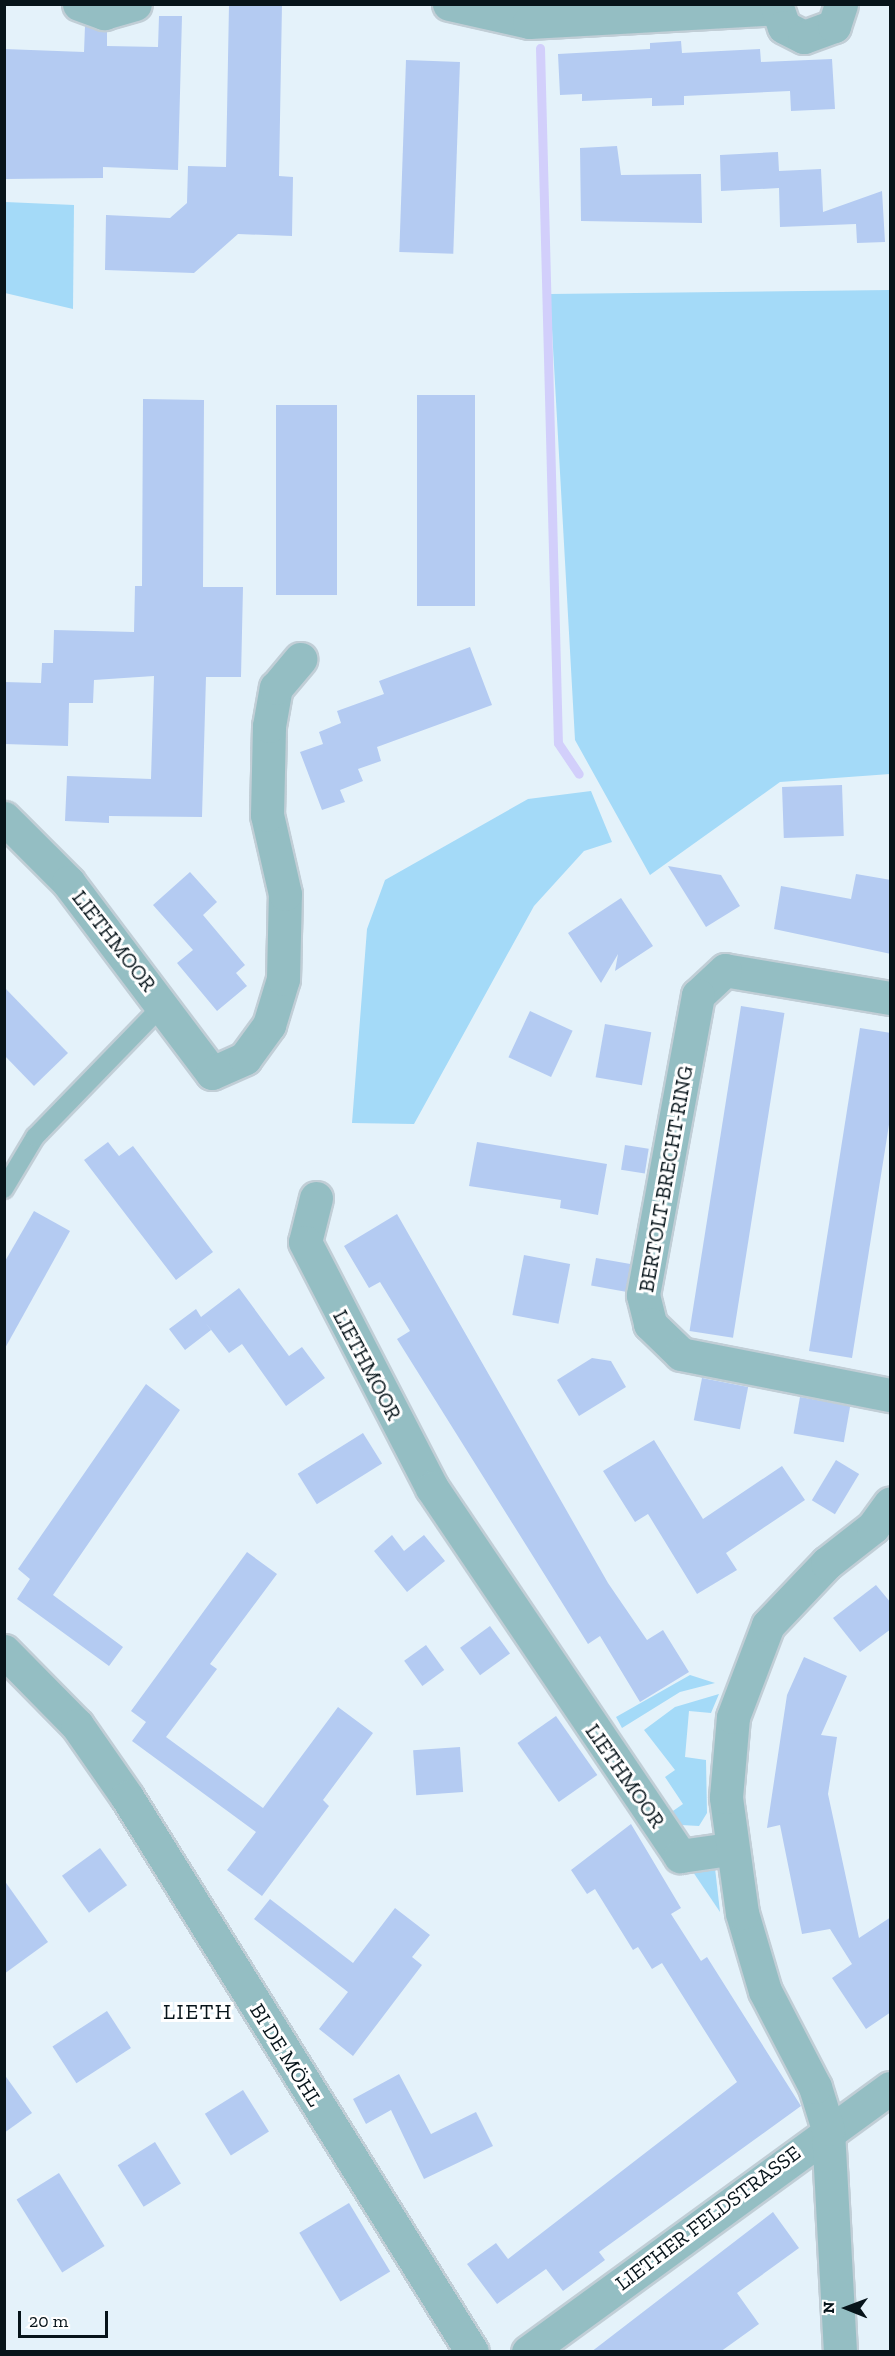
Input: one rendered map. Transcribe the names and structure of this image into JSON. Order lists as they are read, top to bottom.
{
  "streets": {
    "street": [
      "LIETHMOOR",
      "BERTOLT-BRECHT-RING",
      "BI DE MÖHL",
      "LIETHER FELDSTRASSE"
    ]
  },
  "districts": ["LIETH"],
  "scale_bar": "20 m",
  "north": "left"
}
